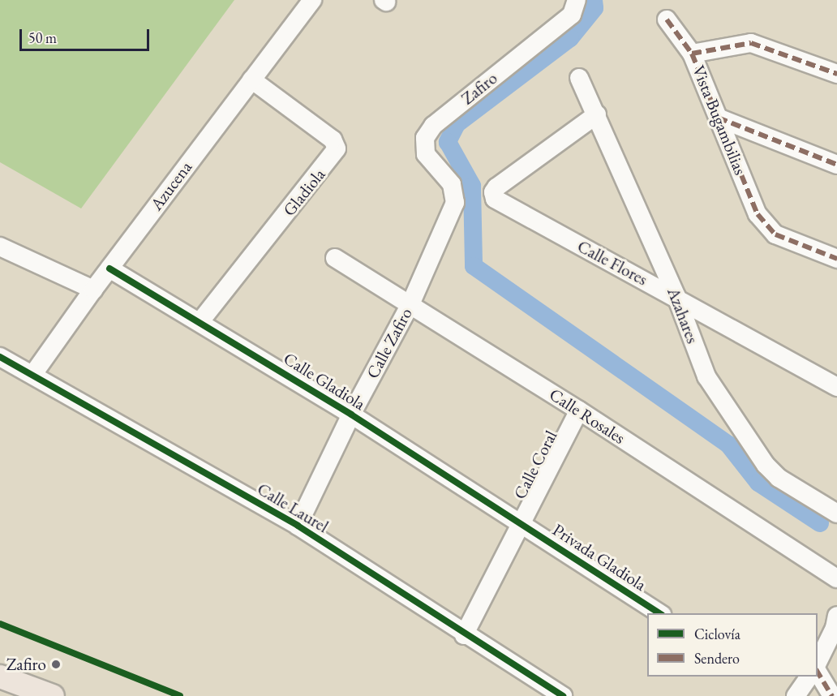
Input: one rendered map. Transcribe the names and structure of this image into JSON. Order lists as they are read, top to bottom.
{
  "streets": {
    "street": [
      "Zafiro",
      "Vista Bugambilias",
      "Azucena",
      "Gladiola",
      "Calle Flores",
      "Azahares",
      "Calle Zafiro",
      "Calle Gladiola",
      "Calle Rosales",
      "Calle Coral",
      "Calle Laurel",
      "Privada Gladiola"
    ]
  },
  "crossings": [
    ["Zafiro", "Calle Zafiro"],
    ["Azucena", "Gladiola"],
    ["Azucena", "Calle Gladiola"],
    ["Azucena", "Calle Laurel"],
    ["Gladiola", "Calle Gladiola"],
    ["Calle Flores", "Azahares"],
    ["Calle Zafiro", "Calle Gladiola"],
    ["Calle Zafiro", "Calle Rosales"],
    ["Calle Zafiro", "Calle Laurel"],
    ["Calle Gladiola", "Calle Coral"],
    ["Calle Gladiola", "Privada Gladiola"],
    ["Calle Rosales", "Calle Coral"],
    ["Calle Coral", "Calle Laurel"],
    ["Calle Coral", "Privada Gladiola"]
  ],
  "places": ["Zafiro"],
  "legend": ["Ciclovía", "Sendero"],
  "scale_bar": "50 m"
}
